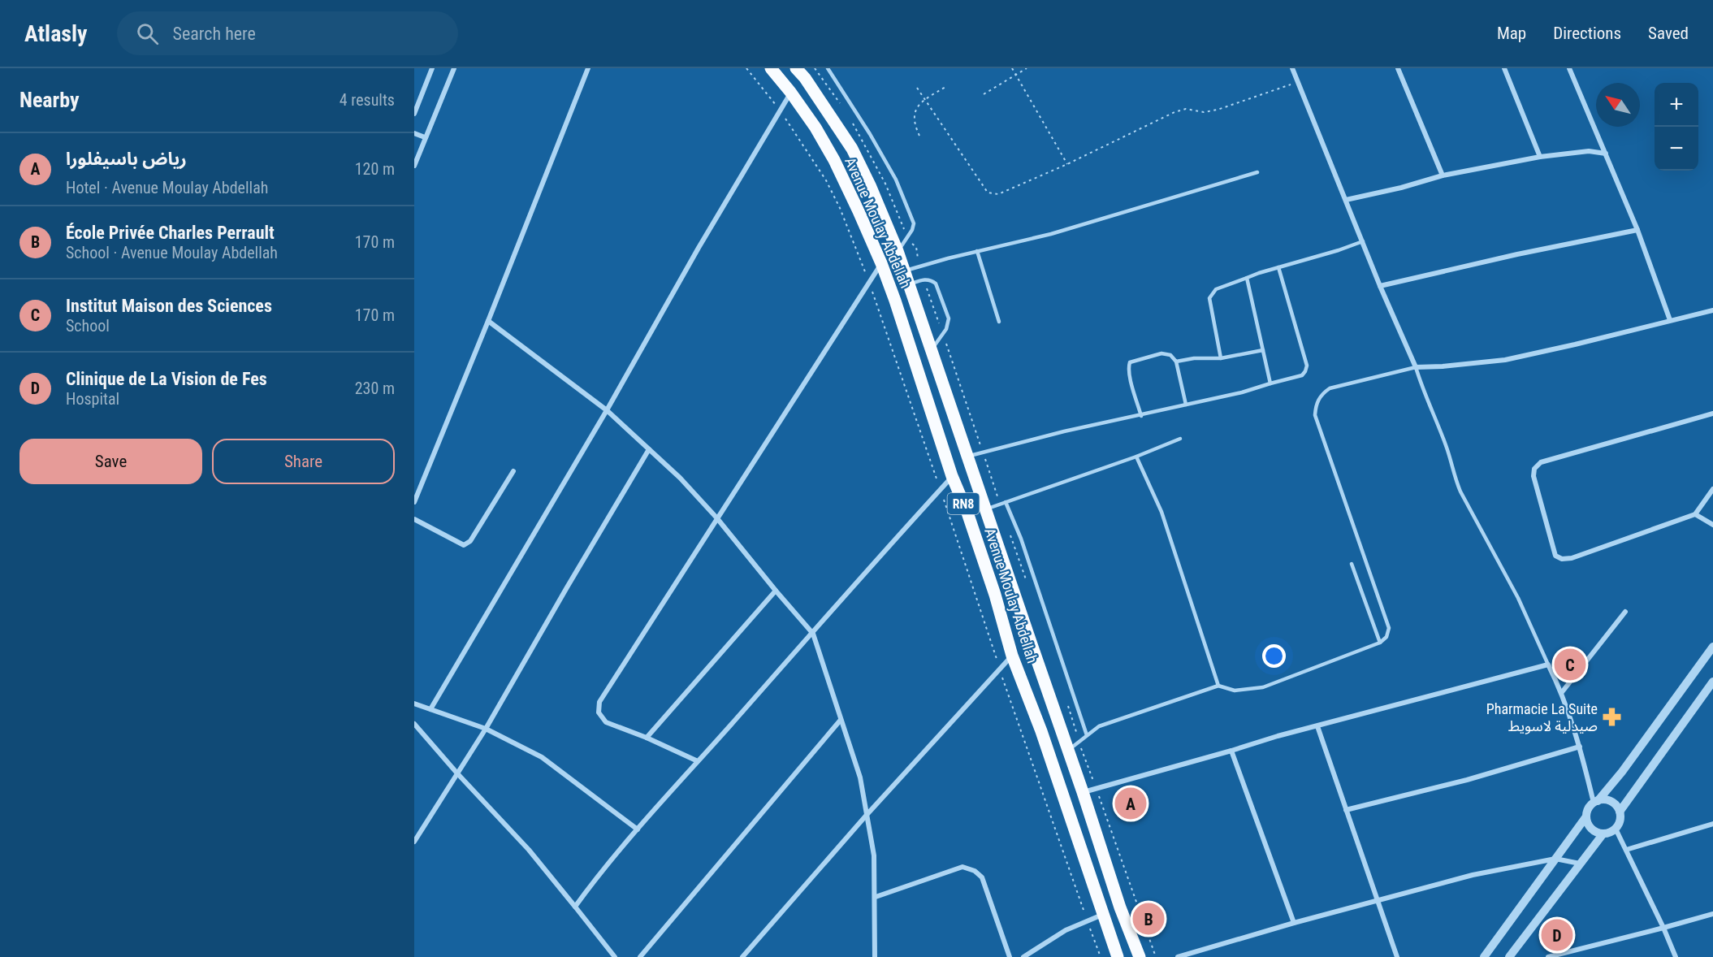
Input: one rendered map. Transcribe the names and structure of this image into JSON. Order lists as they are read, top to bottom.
{
  "streets": {
    "main road": ["Avenue Moulay Abdellah", "RN8"]
  },
  "places": {
    "pharmacy": ["Pharmacie La Suite صيدلية لاسويط"]
  },
  "north": "top left",
  "page": {
    "header": "Atlasly",
    "search": "Search here",
    "nav": ["Map", "Directions", "Saved"],
    "heading": ["Nearby", "4 results"],
    "map_buttons": ["+", "−"],
    "list": [
      {
        "mark": "A",
        "name": "رياض باسيفلورا",
        "note": "Hotel · Avenue Moulay Abdellah",
        "value": "120 m"
      },
      {
        "mark": "B",
        "name": "École Privée Charles Perrault",
        "note": "School · Avenue Moulay Abdellah",
        "value": "170 m"
      },
      {
        "mark": "C",
        "name": "Institut Maison des Sciences",
        "note": "School",
        "value": "170 m"
      },
      {
        "mark": "D",
        "name": "Clinique de La Vision de Fes",
        "note": "Hospital",
        "value": "230 m"
      }
    ],
    "buttons": ["Save", "Share"],
    "pins": [
      "C",
      "A",
      "B",
      "D"
    ]
  }
}
